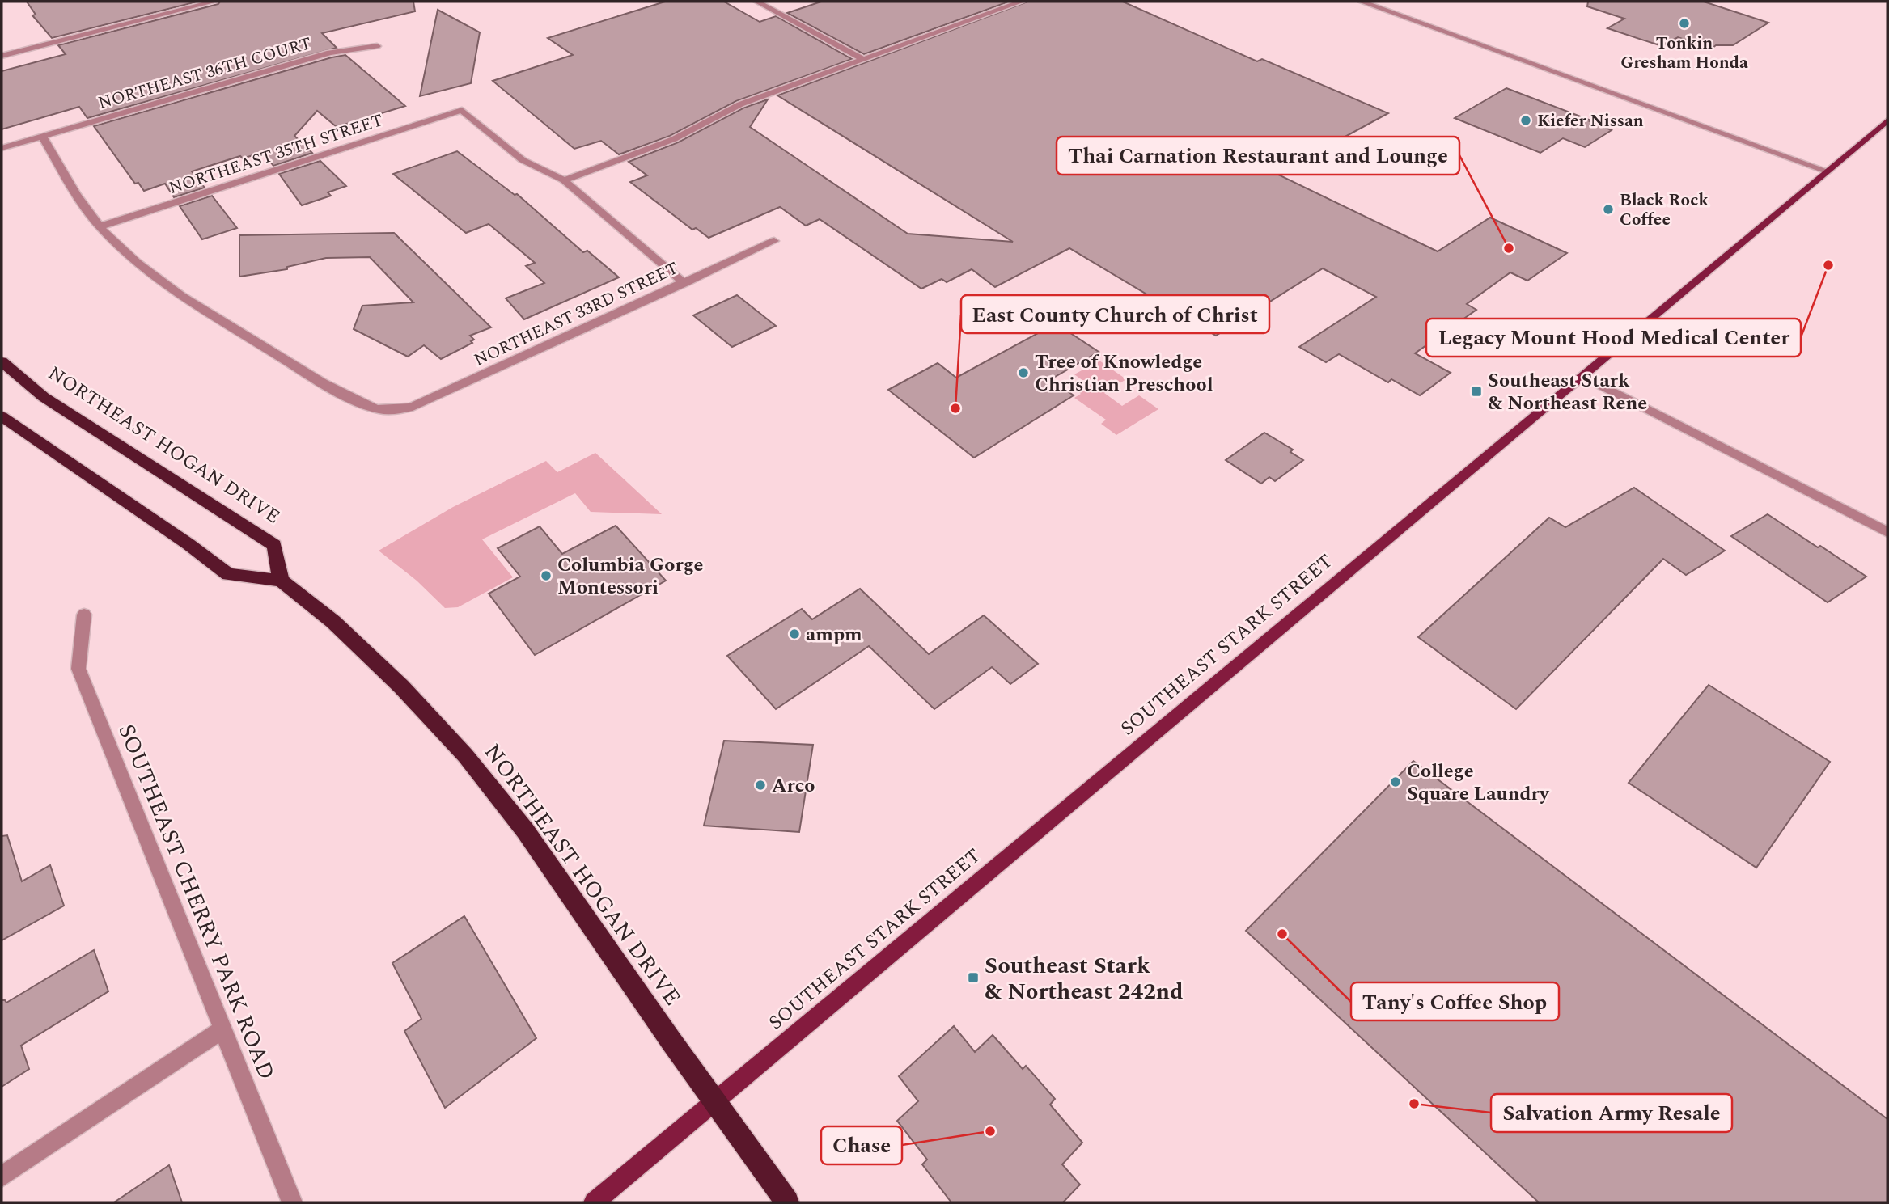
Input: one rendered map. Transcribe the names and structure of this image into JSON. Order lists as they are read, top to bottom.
{
  "streets": {
    "highway": ["NORTHEAST HOGAN DRIVE"],
    "main road": ["SOUTHEAST STARK STREET"],
    "street": [
      "NORTHEAST 36TH COURT",
      "NORTHEAST 35TH STREET",
      "NORTHEAST 33RD STREET",
      "SOUTHEAST CHERRY PARK ROAD"
    ]
  },
  "crossings": [
    ["NORTHEAST 35TH STREET", "NORTHEAST 33RD STREET"],
    ["NORTHEAST HOGAN DRIVE", "SOUTHEAST STARK STREET"]
  ],
  "places": {
    "other": [
      "Tonkin Gresham Honda",
      "Kiefer Nissan",
      "Black Rock Coffee",
      "Thai Carnation Restaurant and Lounge",
      "Legacy Mount Hood Medical Center",
      "Tree of Knowledge Christian Preschool",
      "East County Church of Christ",
      "Columbia Gorge Montessori",
      "ampm",
      "College Square Laundry",
      "Arco",
      "Tany's Coffee Shop",
      "Salvation Army Resale",
      "Chase"
    ],
    "transit": ["Southeast Stark & Northeast Rene", "Southeast Stark & Northeast 242nd"]
  }
}
